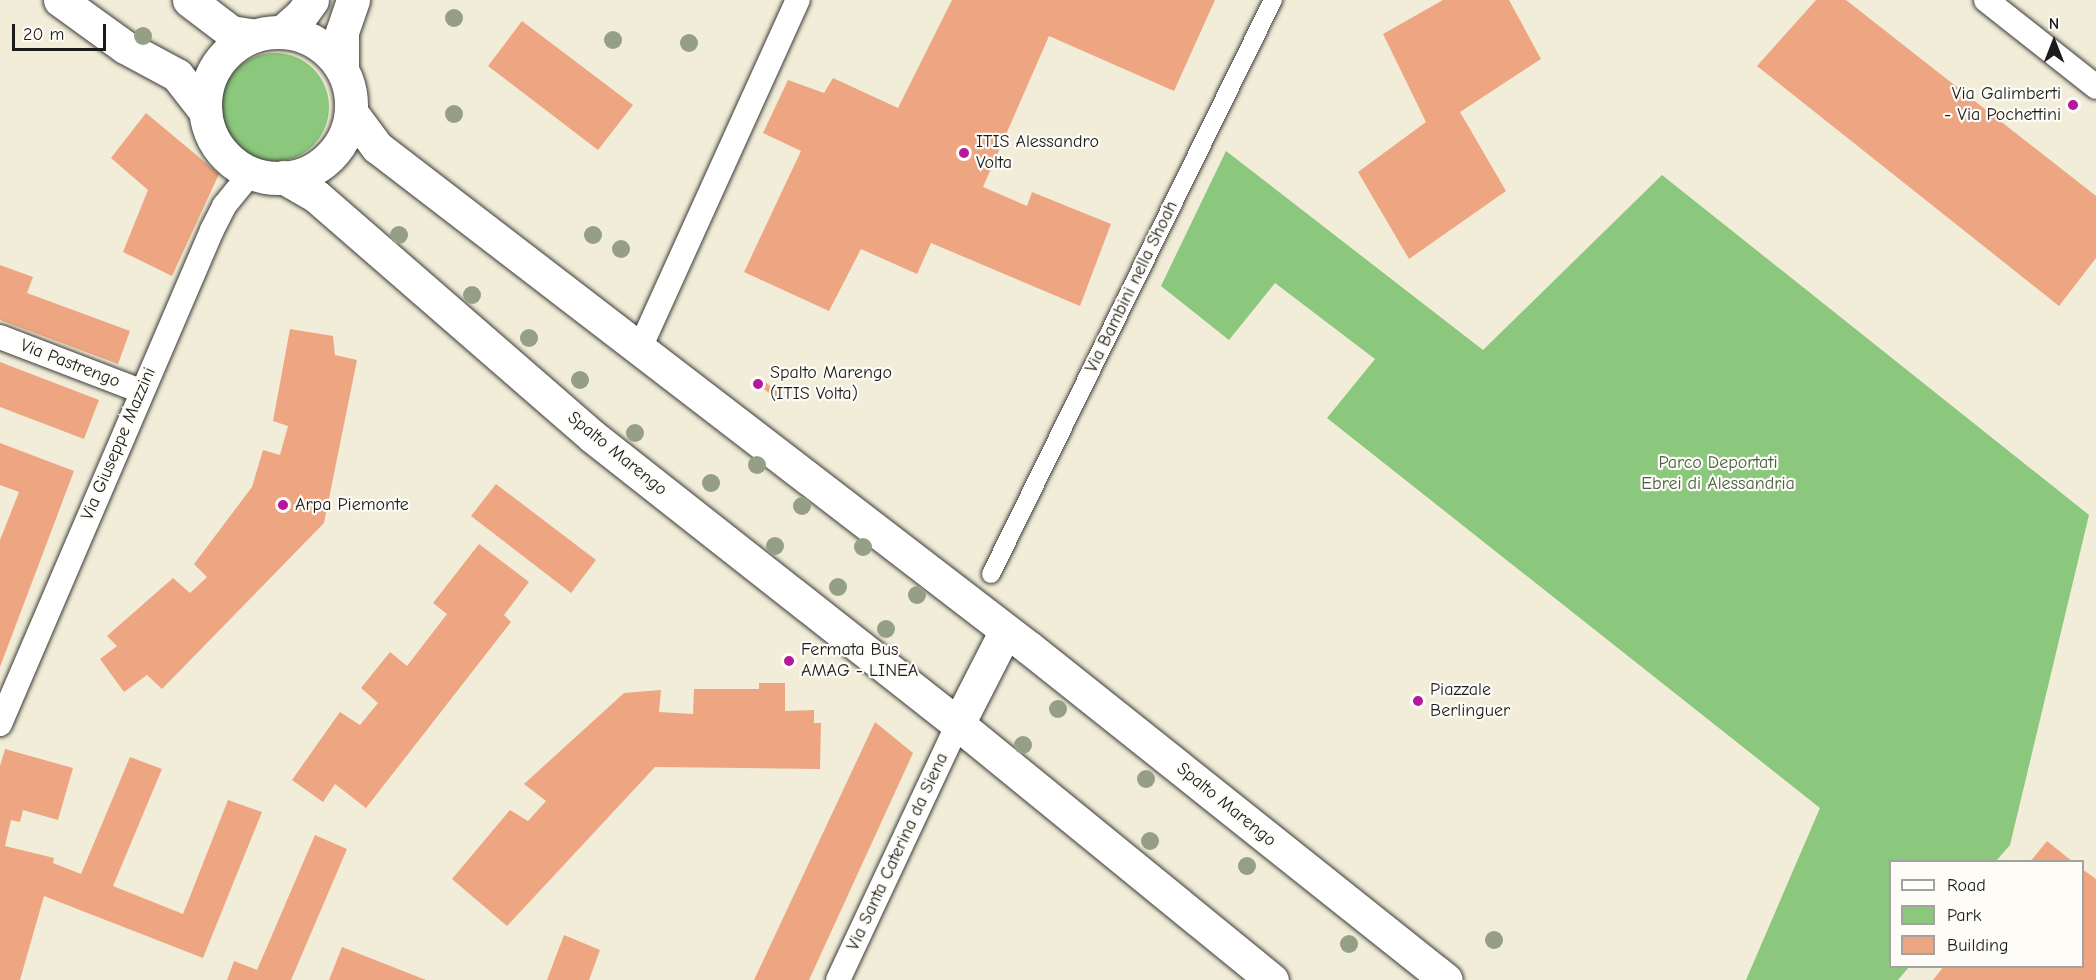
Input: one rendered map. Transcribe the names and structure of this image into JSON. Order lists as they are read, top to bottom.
{
  "streets": {
    "main road": ["Spalto Marengo"],
    "street": [
      "Via Bambini nella Shoah",
      "Via Pastrengo",
      "Via Giuseppe Mazzini",
      "Via Santa Caterina da Siena"
    ]
  },
  "crossings": [
    ["Via Pastrengo", "Via Giuseppe Mazzini"],
    ["Via Giuseppe Mazzini", "Spalto Marengo"],
    ["Spalto Marengo", "Via Santa Caterina da Siena"]
  ],
  "parks": ["Parco Deportati Ebrei di Alessandria"],
  "places": [
    "Via Galimberti - Via Pochettini",
    "ITIS Alessandro Volta",
    "Spalto Marengo (ITIS Volta)",
    "Arpa Piemonte",
    "Fermata Bus AMAG - LINEA",
    "Piazzale Berlinguer"
  ],
  "legend": ["Road", "Park", "Building"],
  "scale_bar": "20 m",
  "north": "top"
}
